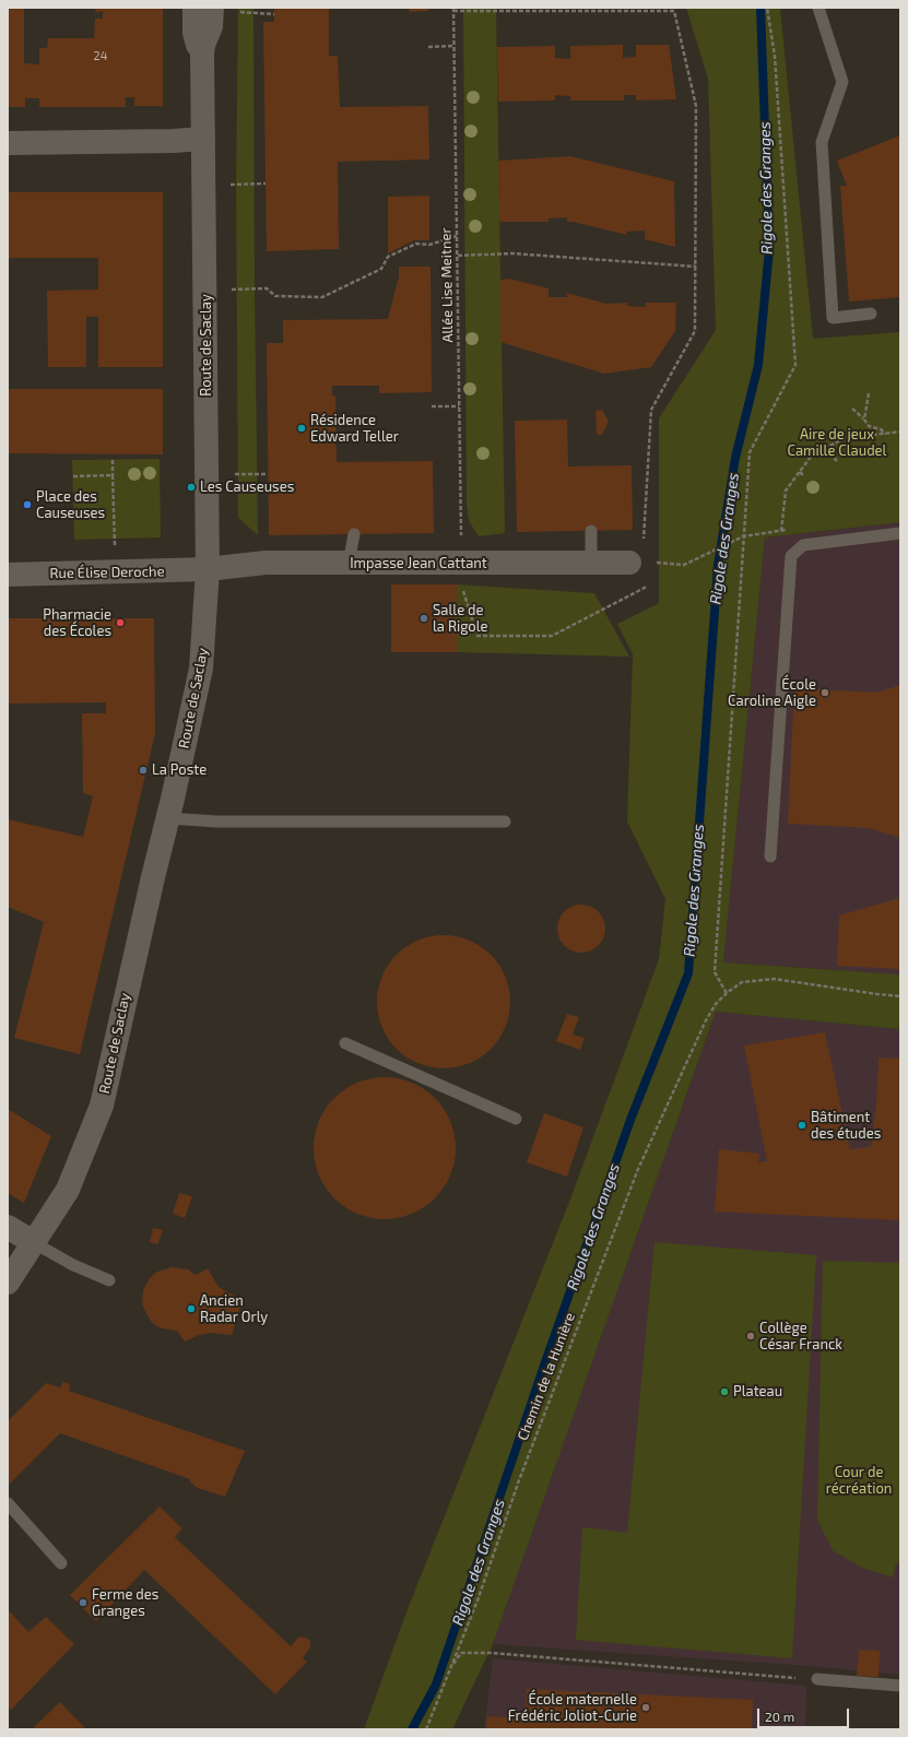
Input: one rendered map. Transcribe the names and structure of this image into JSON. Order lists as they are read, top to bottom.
{
  "streets": {
    "main road": ["Route de Saclay", "Impasse Jean Cattant", "Rue Élise Deroche"],
    "path": ["Allée Lise Meitner", "Chemin de la Hunière"]
  },
  "crossings": [
    ["Allée Lise Meitner", "Impasse Jean Cattant"],
    ["Route de Saclay", "Impasse Jean Cattant"],
    ["Route de Saclay", "Rue Élise Deroche"],
    ["Impasse Jean Cattant", "Rue Élise Deroche"]
  ],
  "water": ["Rigole des Granges"],
  "parks": ["Aire de jeux Camille Claudel", "Cour de récréation"],
  "places": [
    "Résidence Edward Teller",
    "Les Causeuses",
    "Place des Causeuses",
    "Salle de la Rigole",
    "Pharmacie des Écoles",
    "École Caroline Aigle",
    "La Poste",
    "Bâtiment des études",
    "Ancien Radar Orly",
    "Collège César Franck",
    "Plateau",
    "Ferme des Granges",
    "École maternelle Frédéric Joliot-Curie"
  ],
  "house_numbers": ["24"],
  "scale_bar": "20 m"
}
